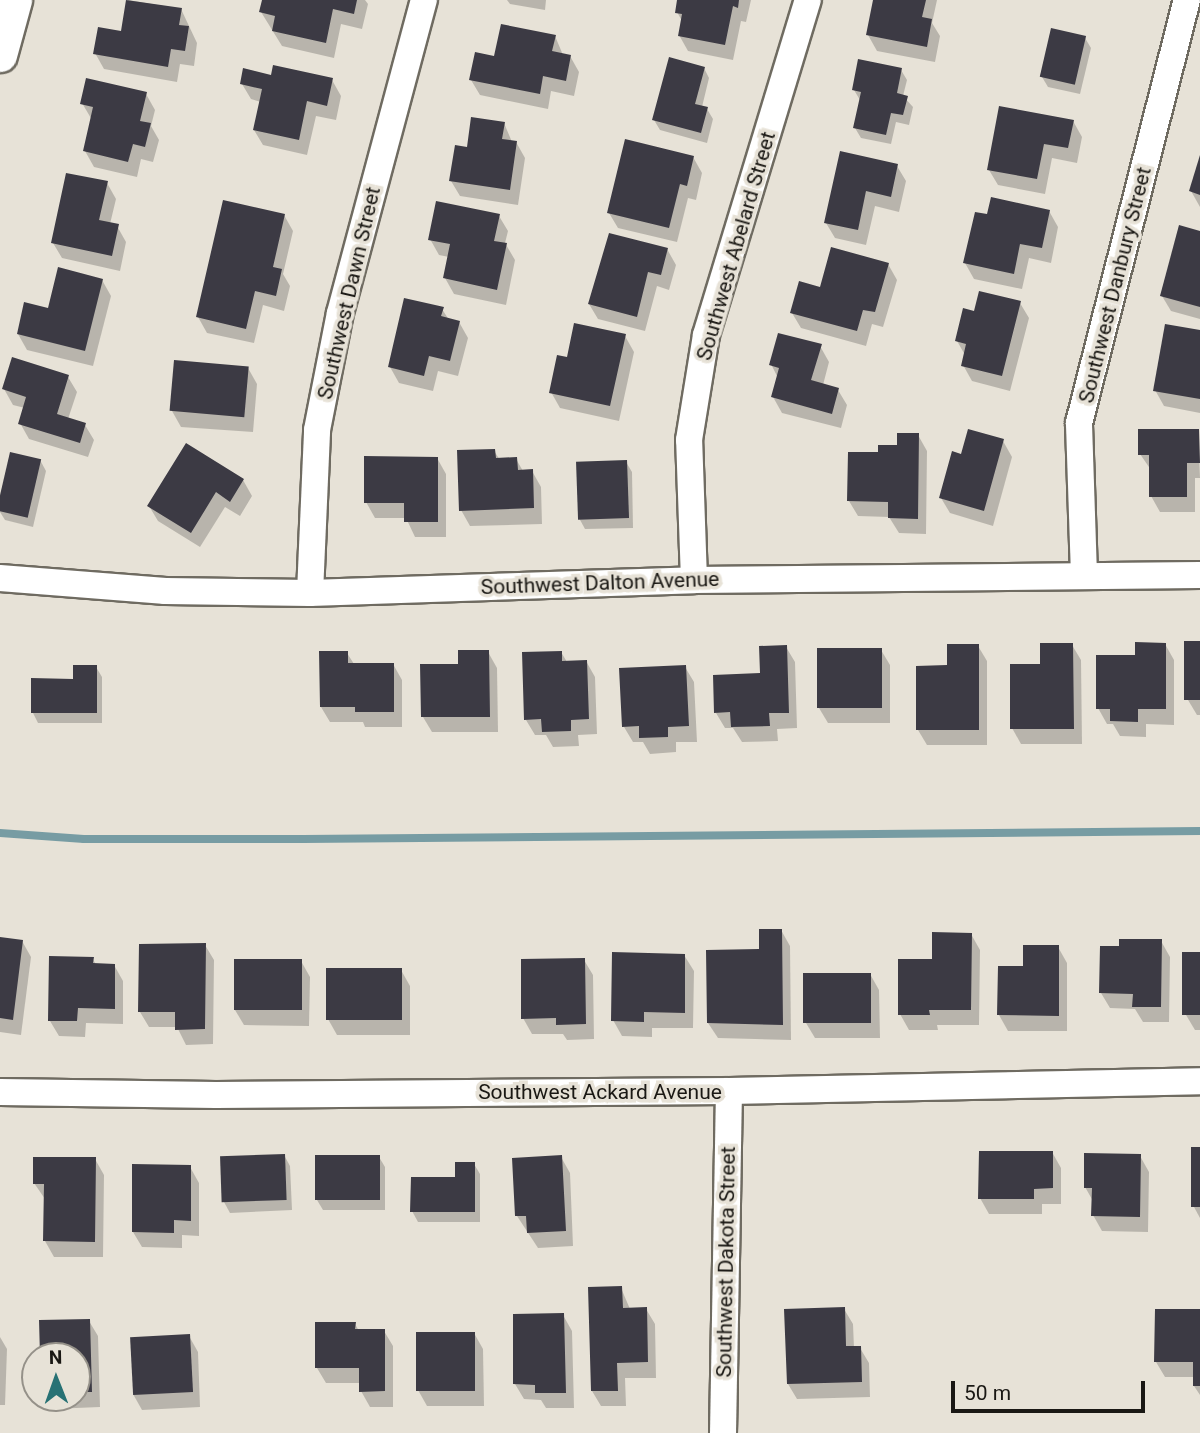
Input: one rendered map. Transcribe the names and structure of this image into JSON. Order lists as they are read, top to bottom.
{
  "streets": {
    "street": [
      "Southwest Abelard Street",
      "Southwest Danbury Street",
      "Southwest Dawn Street",
      "Southwest Dalton Avenue",
      "Southwest Ackard Avenue",
      "Southwest Dakota Street"
    ]
  },
  "crossings": [
    ["Southwest Abelard Street", "Southwest Dalton Avenue"],
    ["Southwest Danbury Street", "Southwest Dalton Avenue"],
    ["Southwest Dawn Street", "Southwest Dalton Avenue"],
    ["Southwest Ackard Avenue", "Southwest Dakota Street"]
  ],
  "scale_bar": "50 m",
  "north": "top"
}
